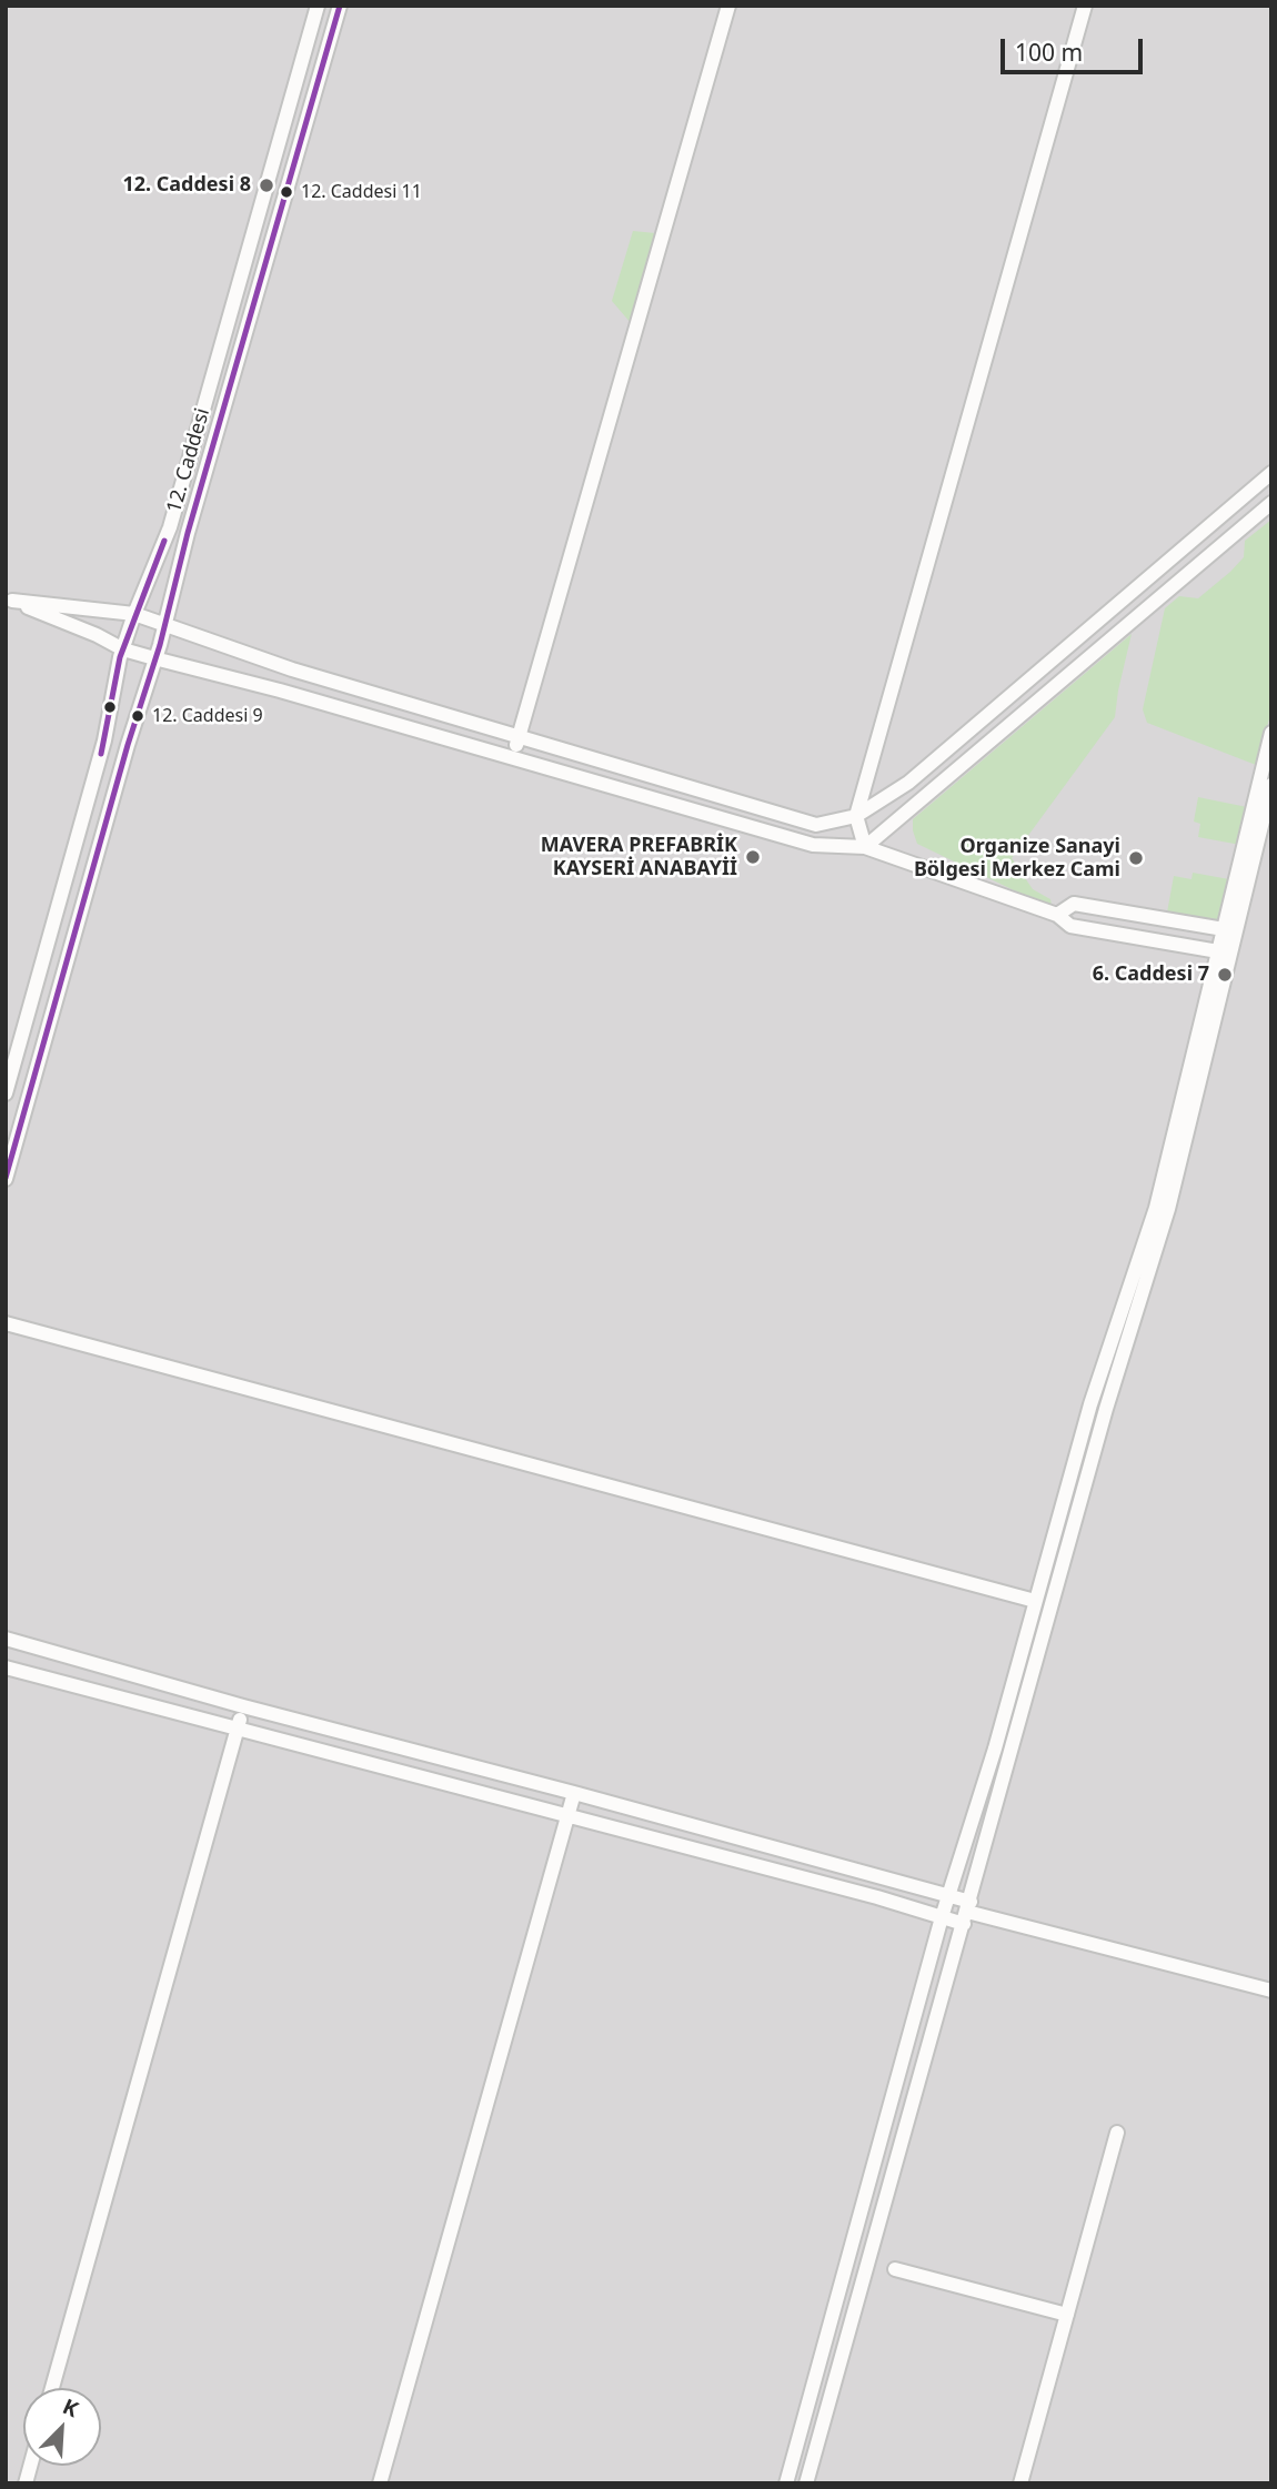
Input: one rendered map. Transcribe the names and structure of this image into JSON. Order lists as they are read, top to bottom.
{
  "streets": {
    "street": ["12. Caddesi"]
  },
  "places": [
    "12. Caddesi 8",
    "12. Caddesi 11",
    "12. Caddesi 9",
    "MAVERA PREFABRİK KAYSERİ ANABAYİİ",
    "Organize Sanayi Bölgesi Merkez Cami",
    "6. Caddesi 7"
  ],
  "scale_bar": "100 m",
  "north": "top right"
}
